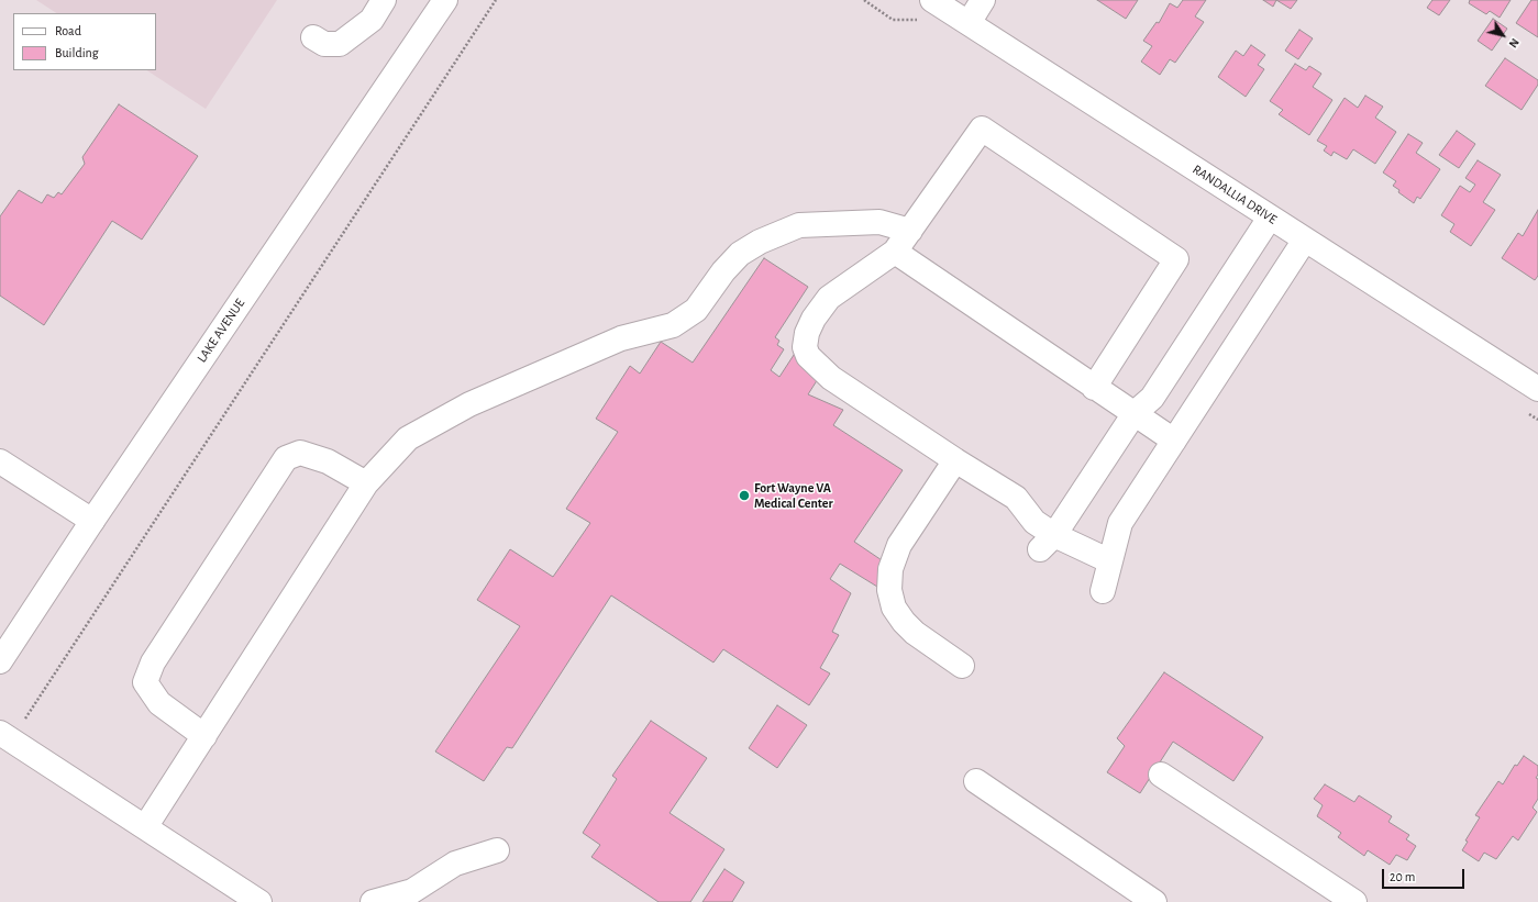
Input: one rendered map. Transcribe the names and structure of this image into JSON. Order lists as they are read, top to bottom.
{
  "streets": {
    "street": ["RANDALLIA DRIVE", "LAKE AVENUE"]
  },
  "places": ["Fort Wayne VA Medical Center"],
  "legend": ["Road", "Building"],
  "scale_bar": "20 m",
  "north": "bottom right"
}
